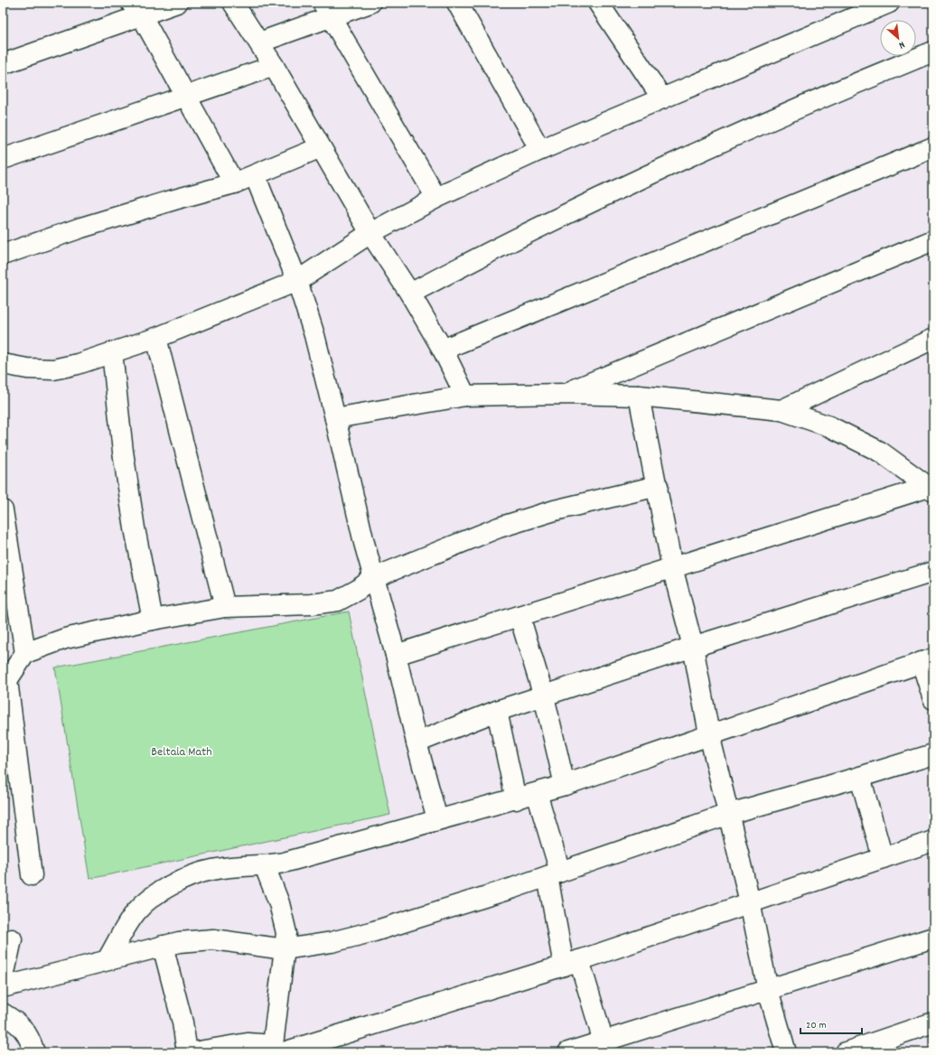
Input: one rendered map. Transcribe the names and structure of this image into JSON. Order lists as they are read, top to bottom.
{
  "parks": ["Beltala Math"],
  "scale_bar": "20 m",
  "north": "bottom right"
}
